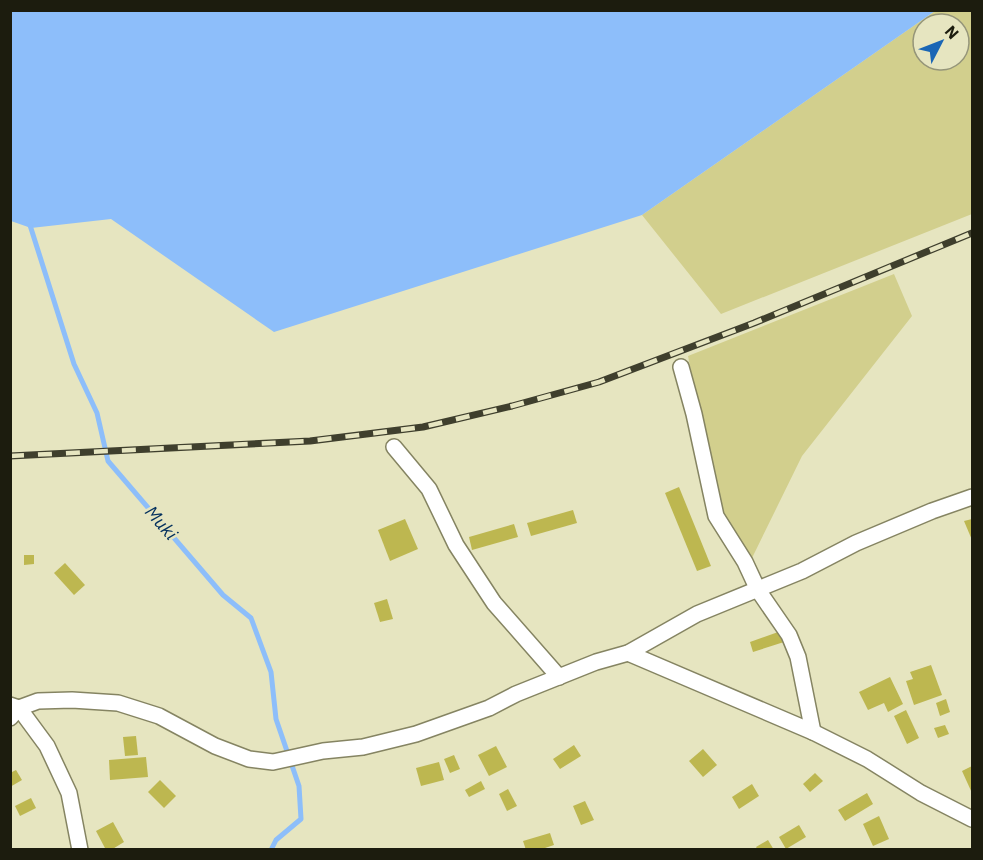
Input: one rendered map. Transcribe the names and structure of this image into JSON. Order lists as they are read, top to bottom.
{
  "water": ["Muki"],
  "north": "top right"
}
